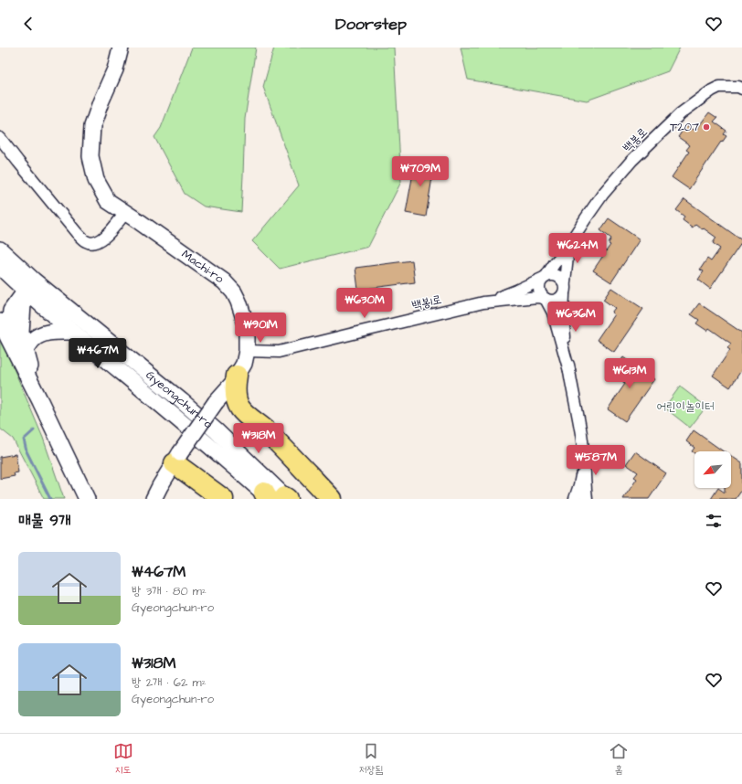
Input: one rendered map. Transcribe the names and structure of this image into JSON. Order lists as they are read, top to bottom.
{
  "streets": {
    "street": [
      "백봉로",
      "Machi-ro",
      "백봉1로",
      "Gyeongchun-ro"
    ]
  },
  "crossings": [
    ["백봉로", "백봉1로"],
    ["Machi-ro", "백봉1로"]
  ],
  "parks": ["어린이놀이터"],
  "places": ["T207"],
  "north": "bottom left",
  "page": {
    "header": "Doorstep",
    "price": [
      "₩709M",
      "₩624M",
      "₩630M",
      "₩636M",
      "₩901M",
      "₩467M",
      "₩613M",
      "₩318M",
      "₩587M"
    ],
    "heading": "매물 9개",
    "list": [
      {
        "name": "₩467M",
        "note": "방 3개 · 80 m² · Gyeongchun-ro"
      },
      {
        "name": "₩318M",
        "note": "방 2개 · 62 m² · Gyeongchun-ro"
      }
    ],
    "tabs": ["지도", "저장됨", "홈"]
  }
}
